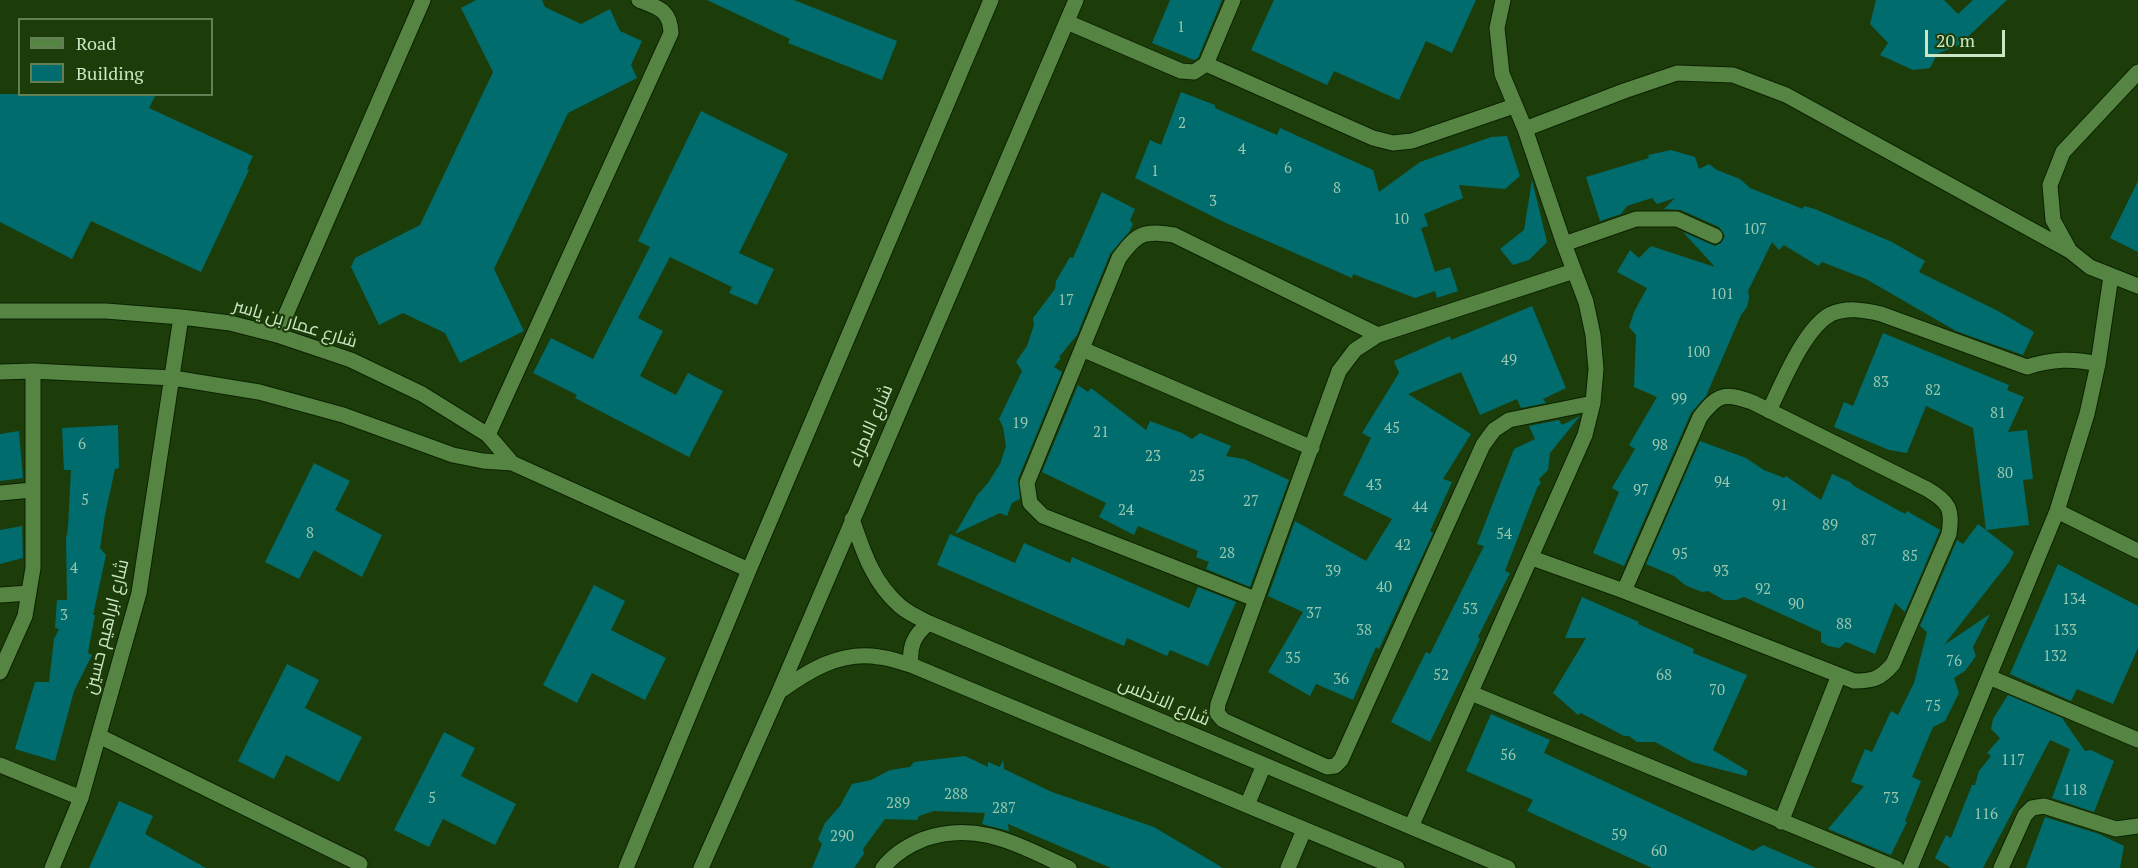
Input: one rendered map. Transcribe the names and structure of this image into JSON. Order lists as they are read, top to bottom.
{
  "streets": {
    "street": [
      "شارع عمار بن ياسر",
      "شارع الامراء",
      "شارع ابراهيم حسين",
      "شارع الاندلس"
    ]
  },
  "crossings": [
    ["شارع عمار بن ياسر", "شارع ابراهيم حسين"],
    ["شارع الامراء", "شارع الاندلس"]
  ],
  "house_numbers": [
    "1",
    "2",
    "4",
    "6",
    "1",
    "8",
    "3",
    "10",
    "107",
    "101",
    "17",
    "100",
    "49",
    "83",
    "82",
    "99",
    "81",
    "19",
    "45",
    "21",
    "6",
    "98",
    "23",
    "80",
    "25",
    "94",
    "43",
    "97",
    "5",
    "27",
    "91",
    "44",
    "24",
    "89",
    "8",
    "54",
    "87",
    "42",
    "28",
    "95",
    "85",
    "4",
    "39",
    "93",
    "40",
    "92",
    "134",
    "90",
    "53",
    "37",
    "3",
    "88",
    "38",
    "133",
    "132",
    "35",
    "76",
    "52",
    "68",
    "36",
    "70",
    "75",
    "56",
    "117",
    "118",
    "288",
    "5",
    "73",
    "289",
    "287",
    "116",
    "59",
    "290",
    "60"
  ],
  "legend": ["Road", "Building"],
  "scale_bar": "20 m"
}
